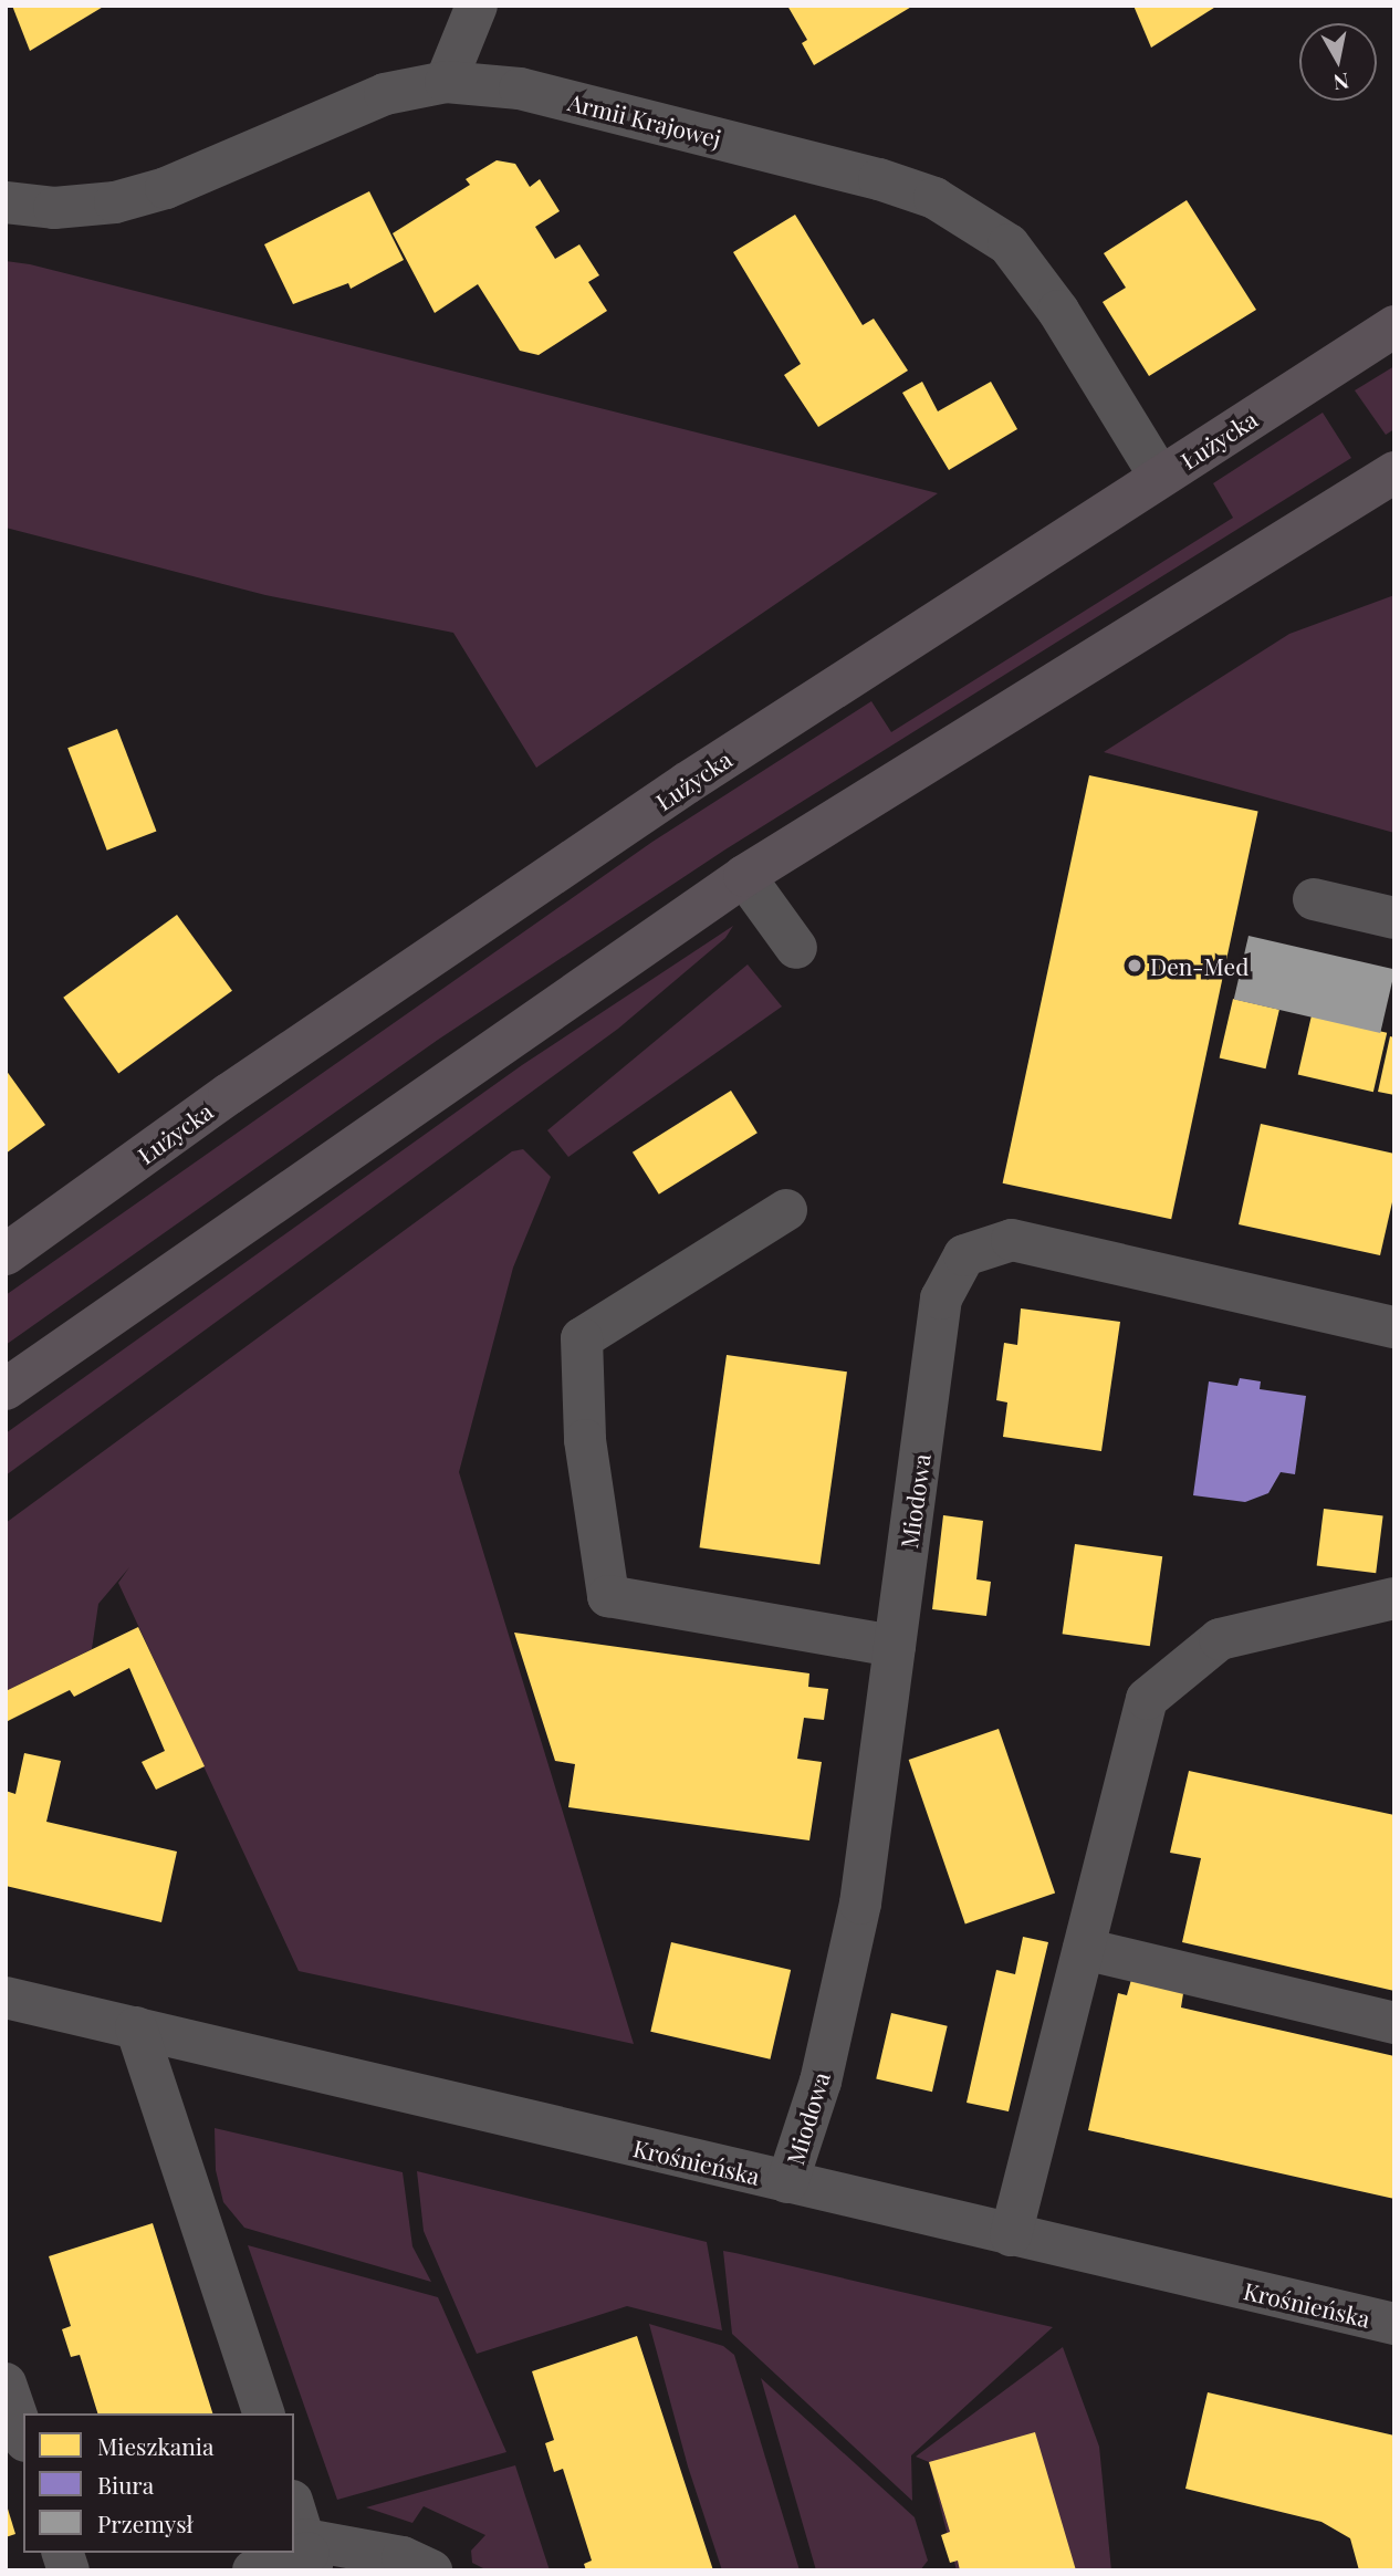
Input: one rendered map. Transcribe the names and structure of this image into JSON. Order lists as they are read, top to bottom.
{
  "streets": {
    "main road": ["Łużycka"],
    "street": ["Armii Krajowej", "Miodowa", "Krośnieńska"]
  },
  "crossings": [
    ["Armii Krajowej", "Łużycka"],
    ["Miodowa", "Krośnieńska"]
  ],
  "places": ["Den-Med"],
  "legend": ["Mieszkania", "Biura", "Przemysł"],
  "north": "bottom"
}
